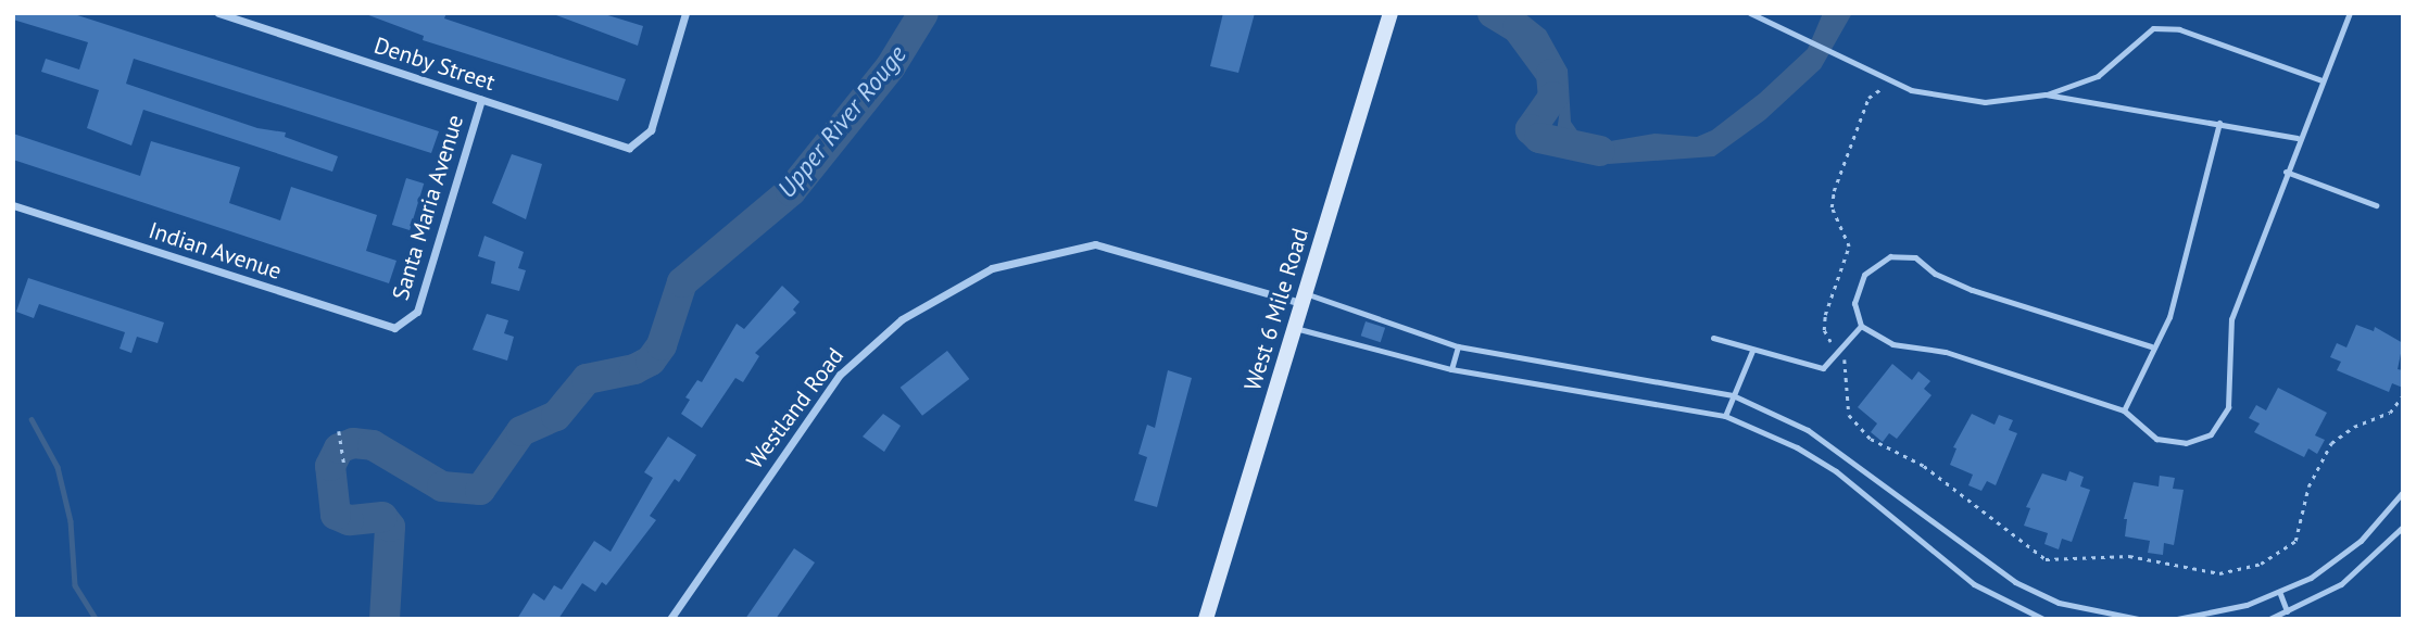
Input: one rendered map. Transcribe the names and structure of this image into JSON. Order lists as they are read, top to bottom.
{
  "streets": {
    "main road": ["West 6 Mile Road"],
    "street": [
      "Denby Street",
      "Santa Maria Avenue",
      "Indian Avenue",
      "Westland Road"
    ]
  },
  "crossings": [
    ["Denby Street", "Santa Maria Avenue"],
    ["Santa Maria Avenue", "Indian Avenue"],
    ["West 6 Mile Road", "Westland Road"]
  ],
  "water": ["Upper River Rouge"]
}
